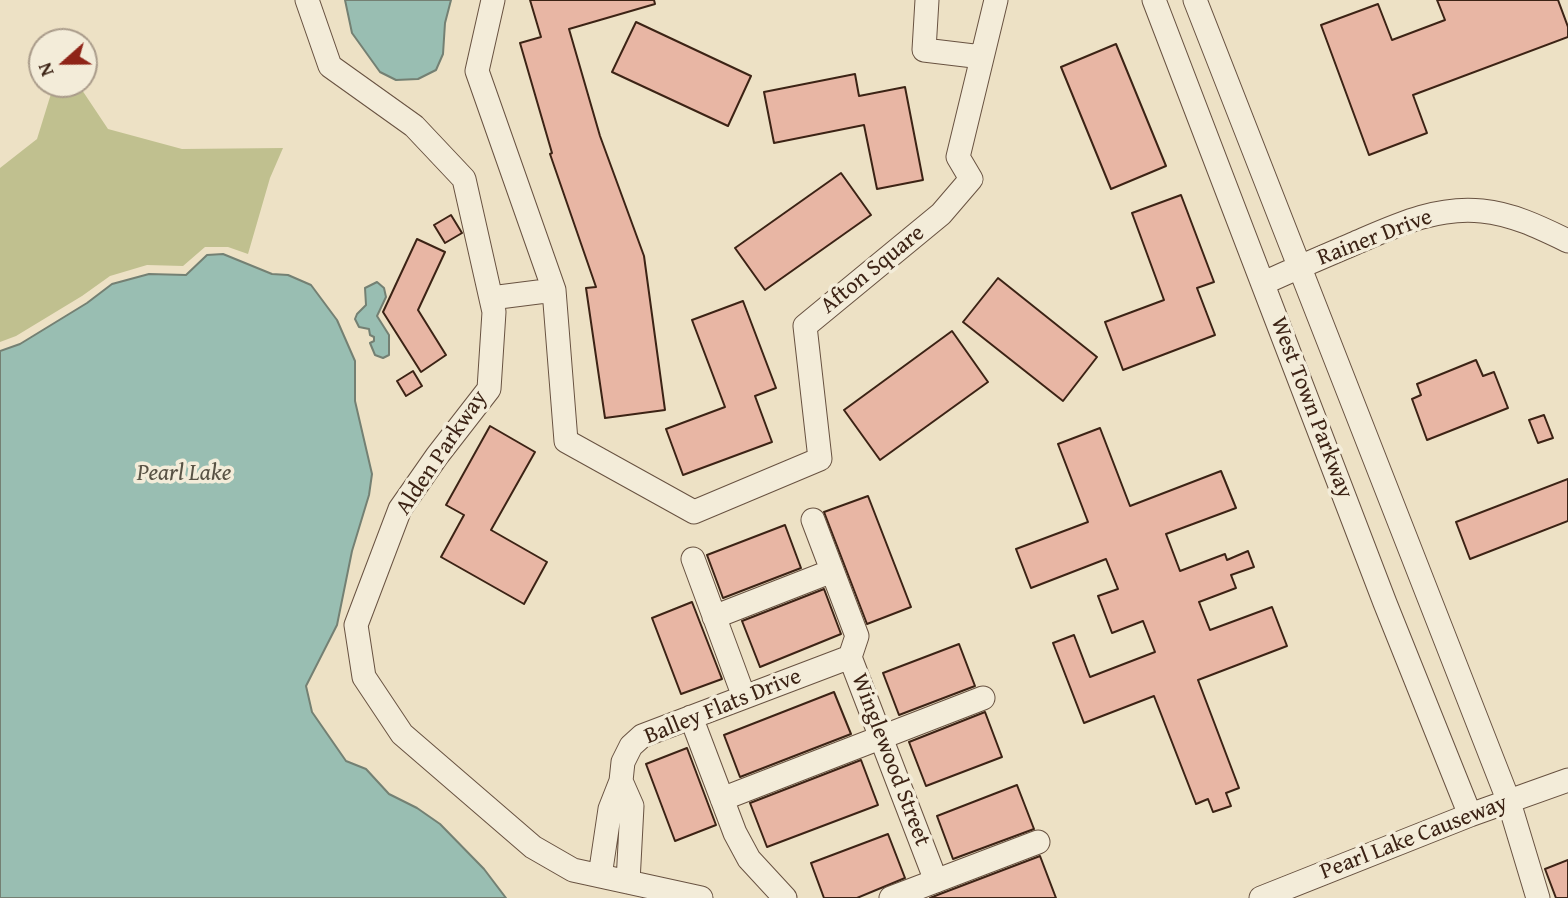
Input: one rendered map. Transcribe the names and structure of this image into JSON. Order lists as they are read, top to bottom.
{
  "streets": {
    "street": [
      "Rainer Drive",
      "Afton Square",
      "West Town Parkway",
      "Alden Parkway",
      "Balley Flats Drive",
      "Winglewood Street",
      "Pearl Lake Causeway"
    ]
  },
  "crossings": [
    ["Rainer Drive", "West Town Parkway"],
    ["West Town Parkway", "Pearl Lake Causeway"],
    ["Alden Parkway", "Balley Flats Drive"],
    ["Balley Flats Drive", "Winglewood Street"]
  ],
  "water": ["Pearl Lake"],
  "north": "left"
}
